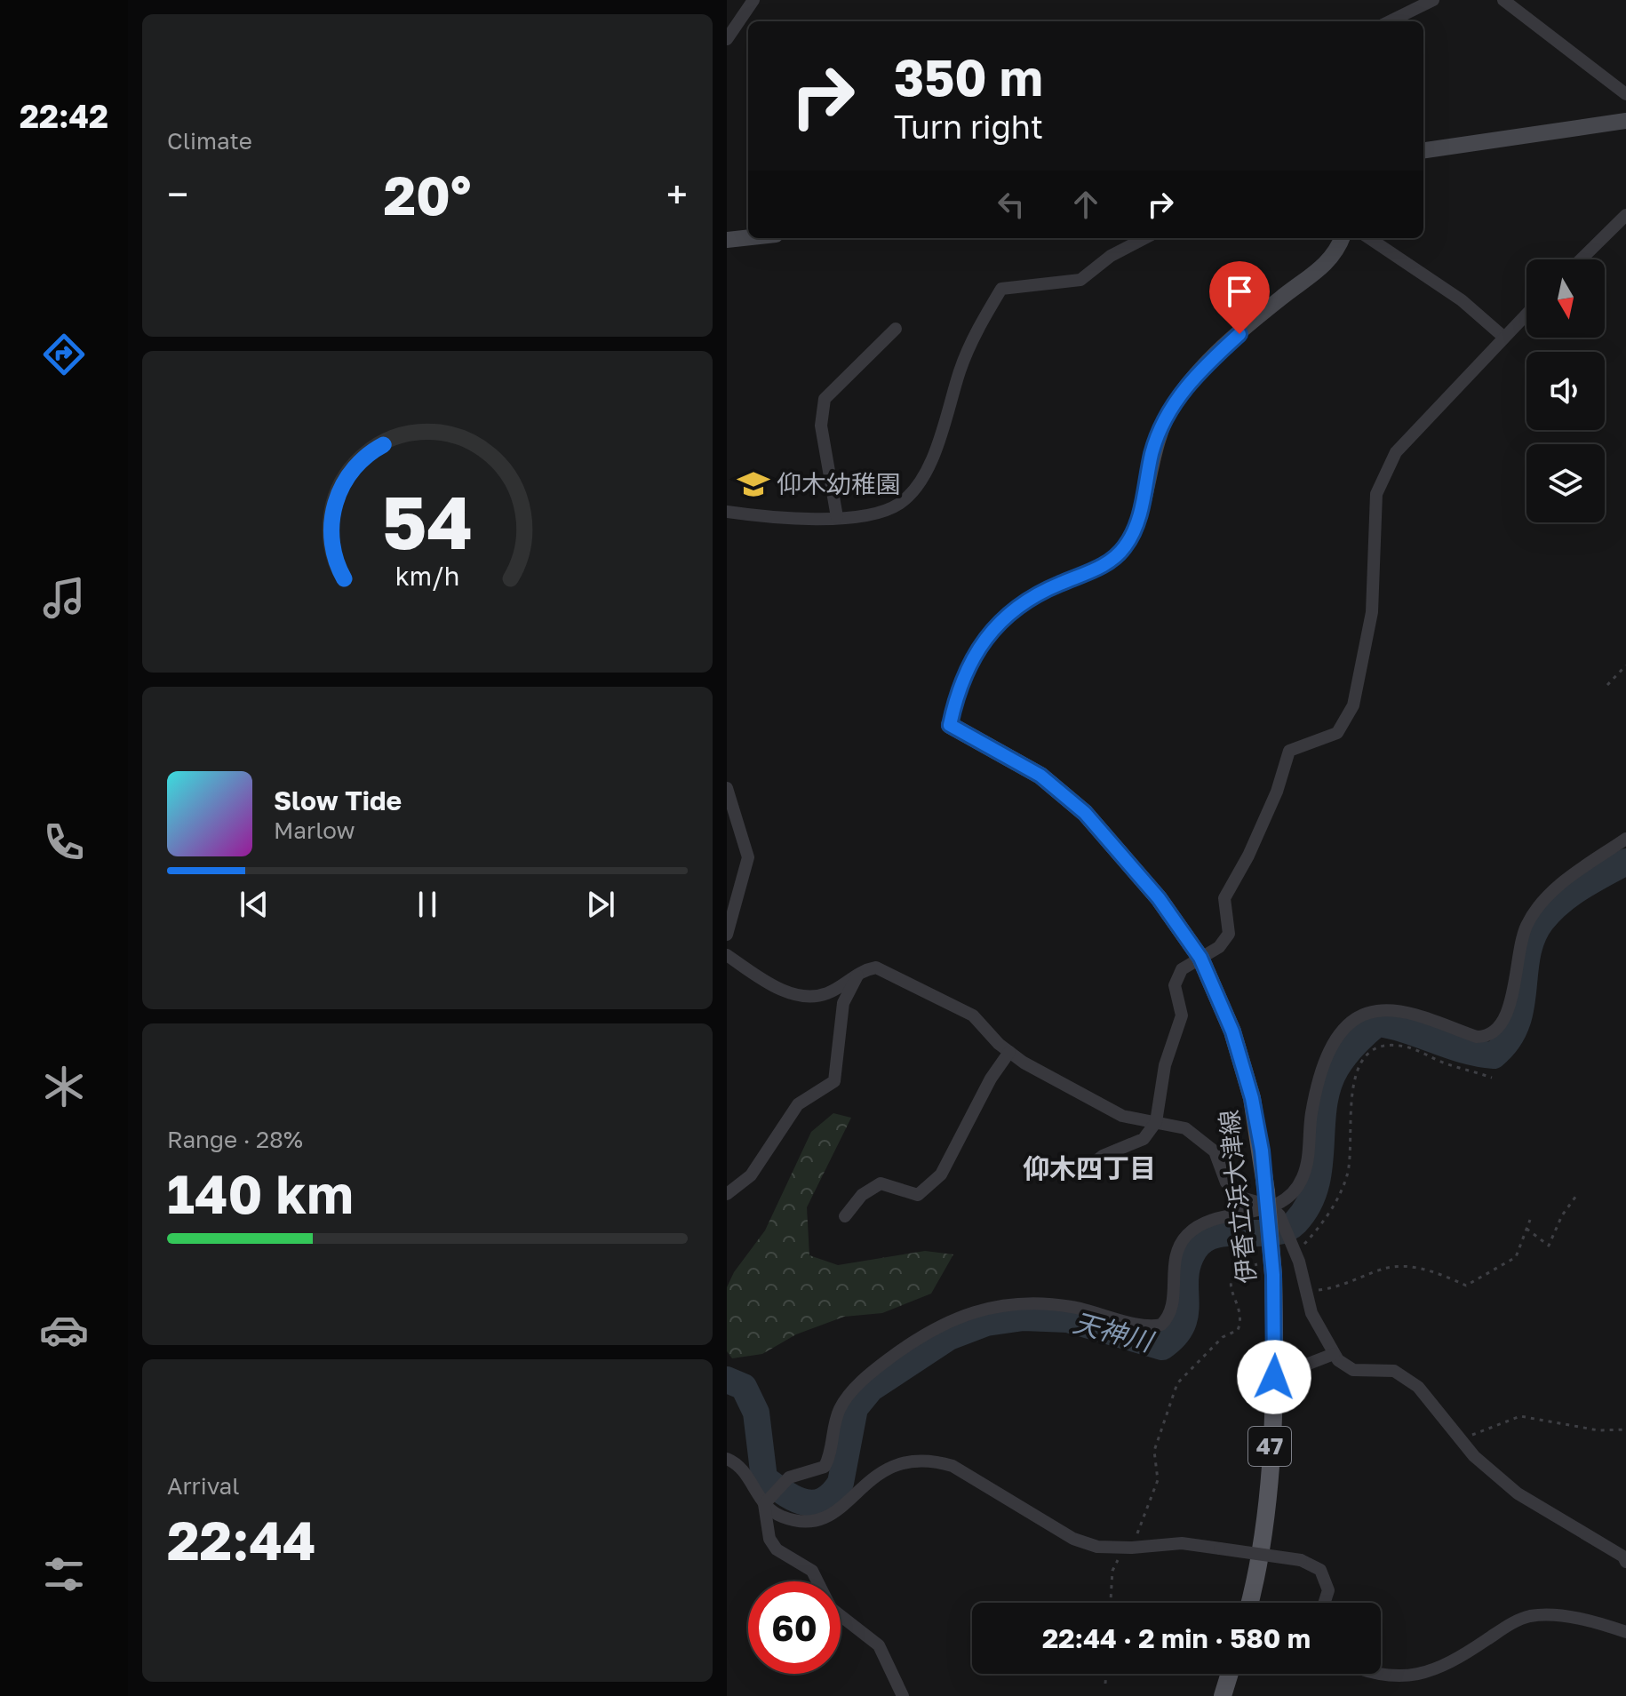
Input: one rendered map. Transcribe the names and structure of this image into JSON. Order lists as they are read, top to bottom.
{
  "streets": {
    "main road": ["伊香立浜大津線", "47"]
  },
  "districts": ["仰木四丁目"],
  "water": ["天神川"],
  "places": {
    "school or university": ["仰木幼稚園"]
  },
  "north": "bottom",
  "page": {
    "tabs": "22:42",
    "tile": [
      "Climate",
      ["Range · 28%", "140 km"],
      ["Arrival", "22:44"]
    ],
    "turn": ["350 m", "Turn right"],
    "heat": ["−", "20°", "+"],
    "song": ["Slow Tide", "Marlow"],
    "limit": "60",
    "trip": "22:44 · 2 min · 580 m",
    "gauge": ["54", "km/h"]
  }
}
